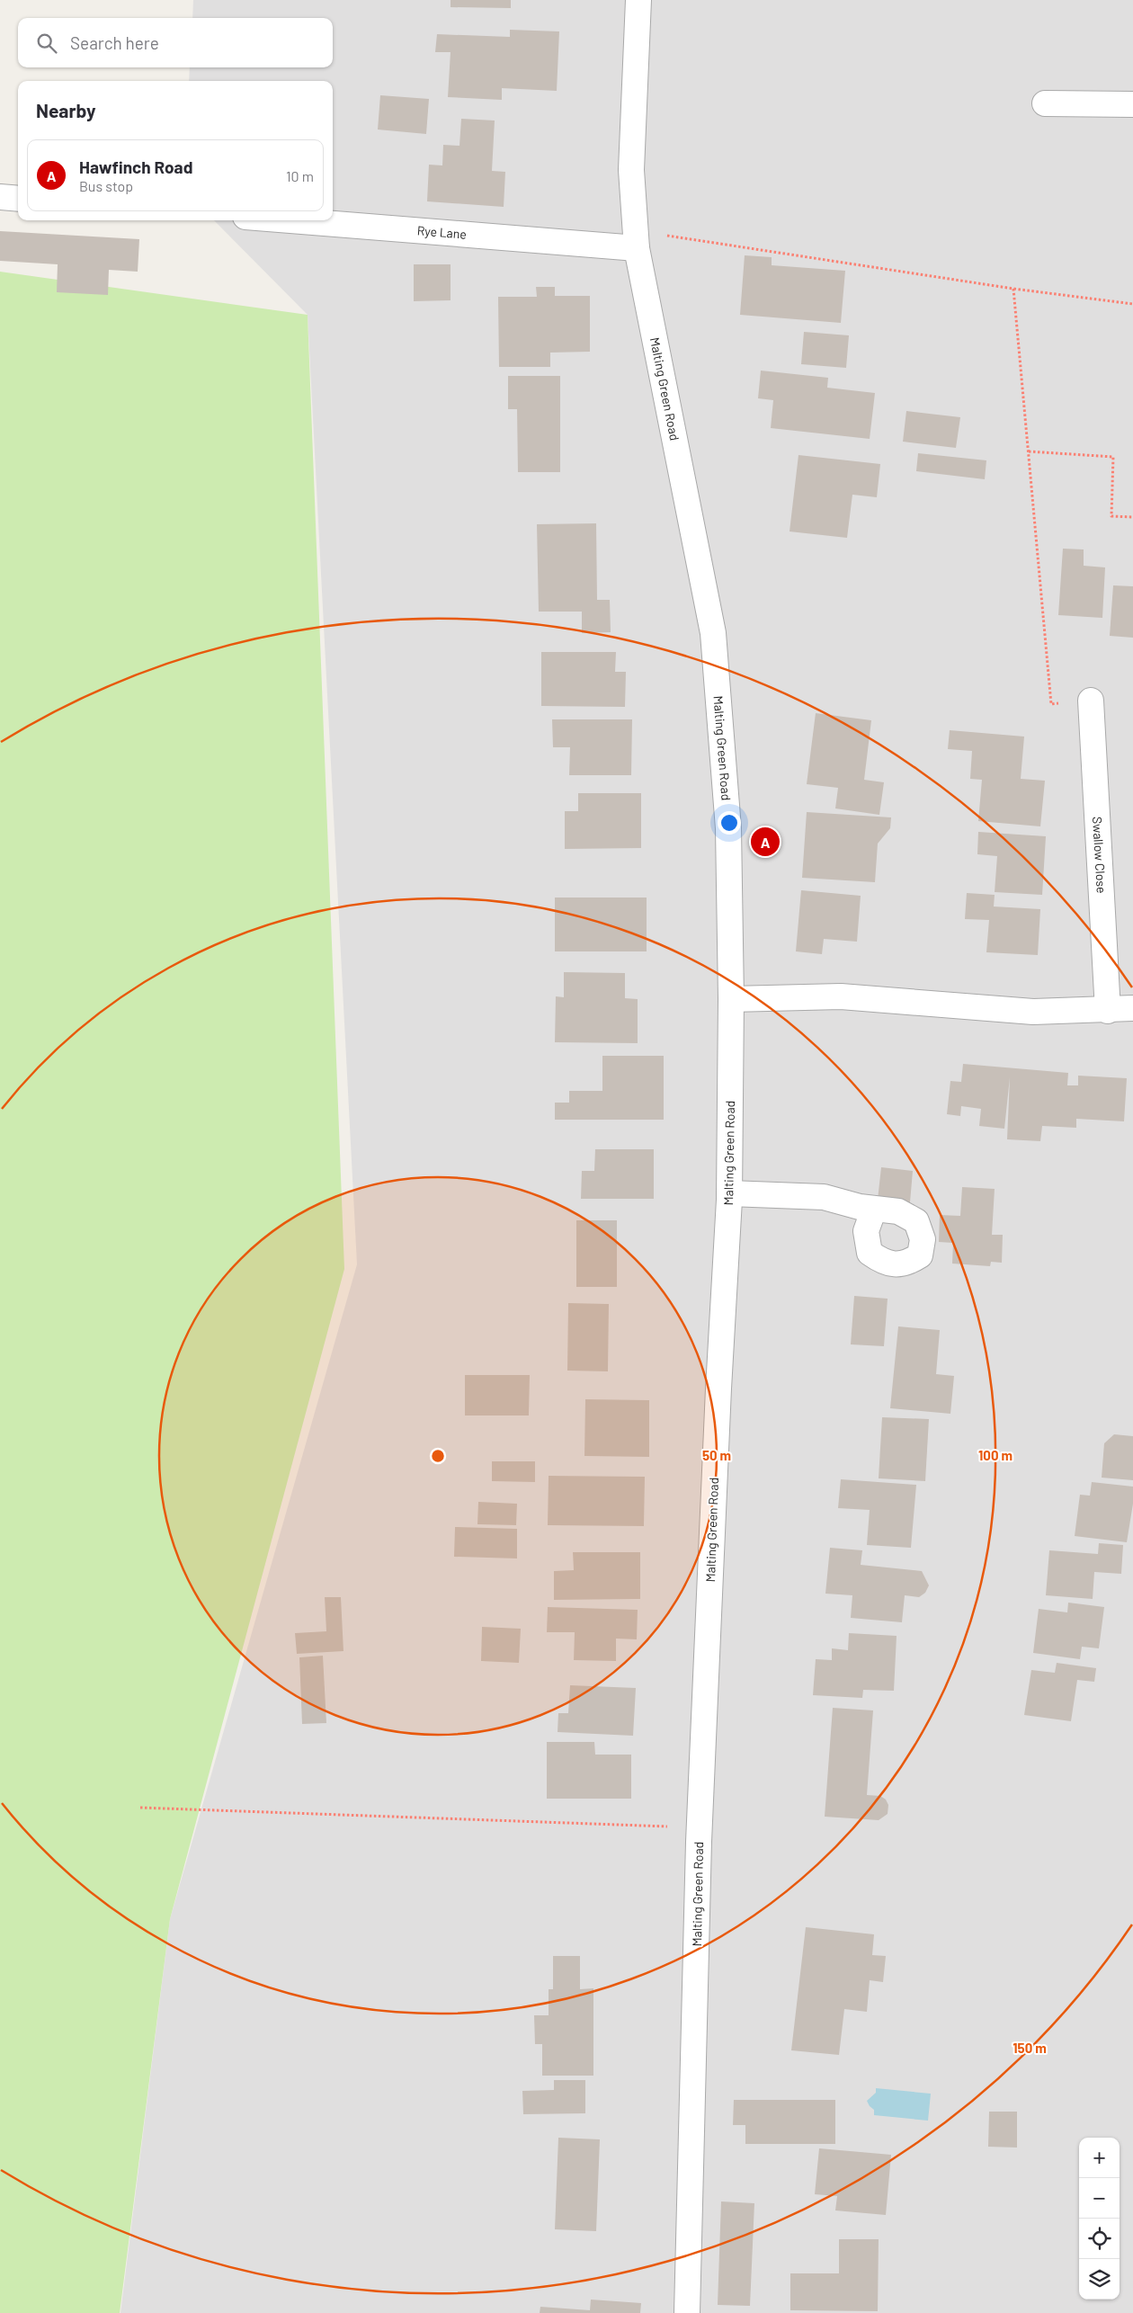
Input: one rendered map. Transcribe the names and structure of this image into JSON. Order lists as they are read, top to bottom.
{
  "streets": {
    "street": ["Rye Lane", "Malting Green Road", "Swallow Close"]
  },
  "crossings": [
    ["Rye Lane", "Malting Green Road"]
  ],
  "page": {
    "search": "Search here",
    "heading": "Nearby",
    "list": [
      {
        "mark": "A",
        "name": "Hawfinch Road",
        "note": "Bus stop",
        "value": "10 m"
      }
    ],
    "pins": "A",
    "map_buttons": ["+", "−"]
  },
  "rings": ["50 m", "100 m", "150 m"]
}
